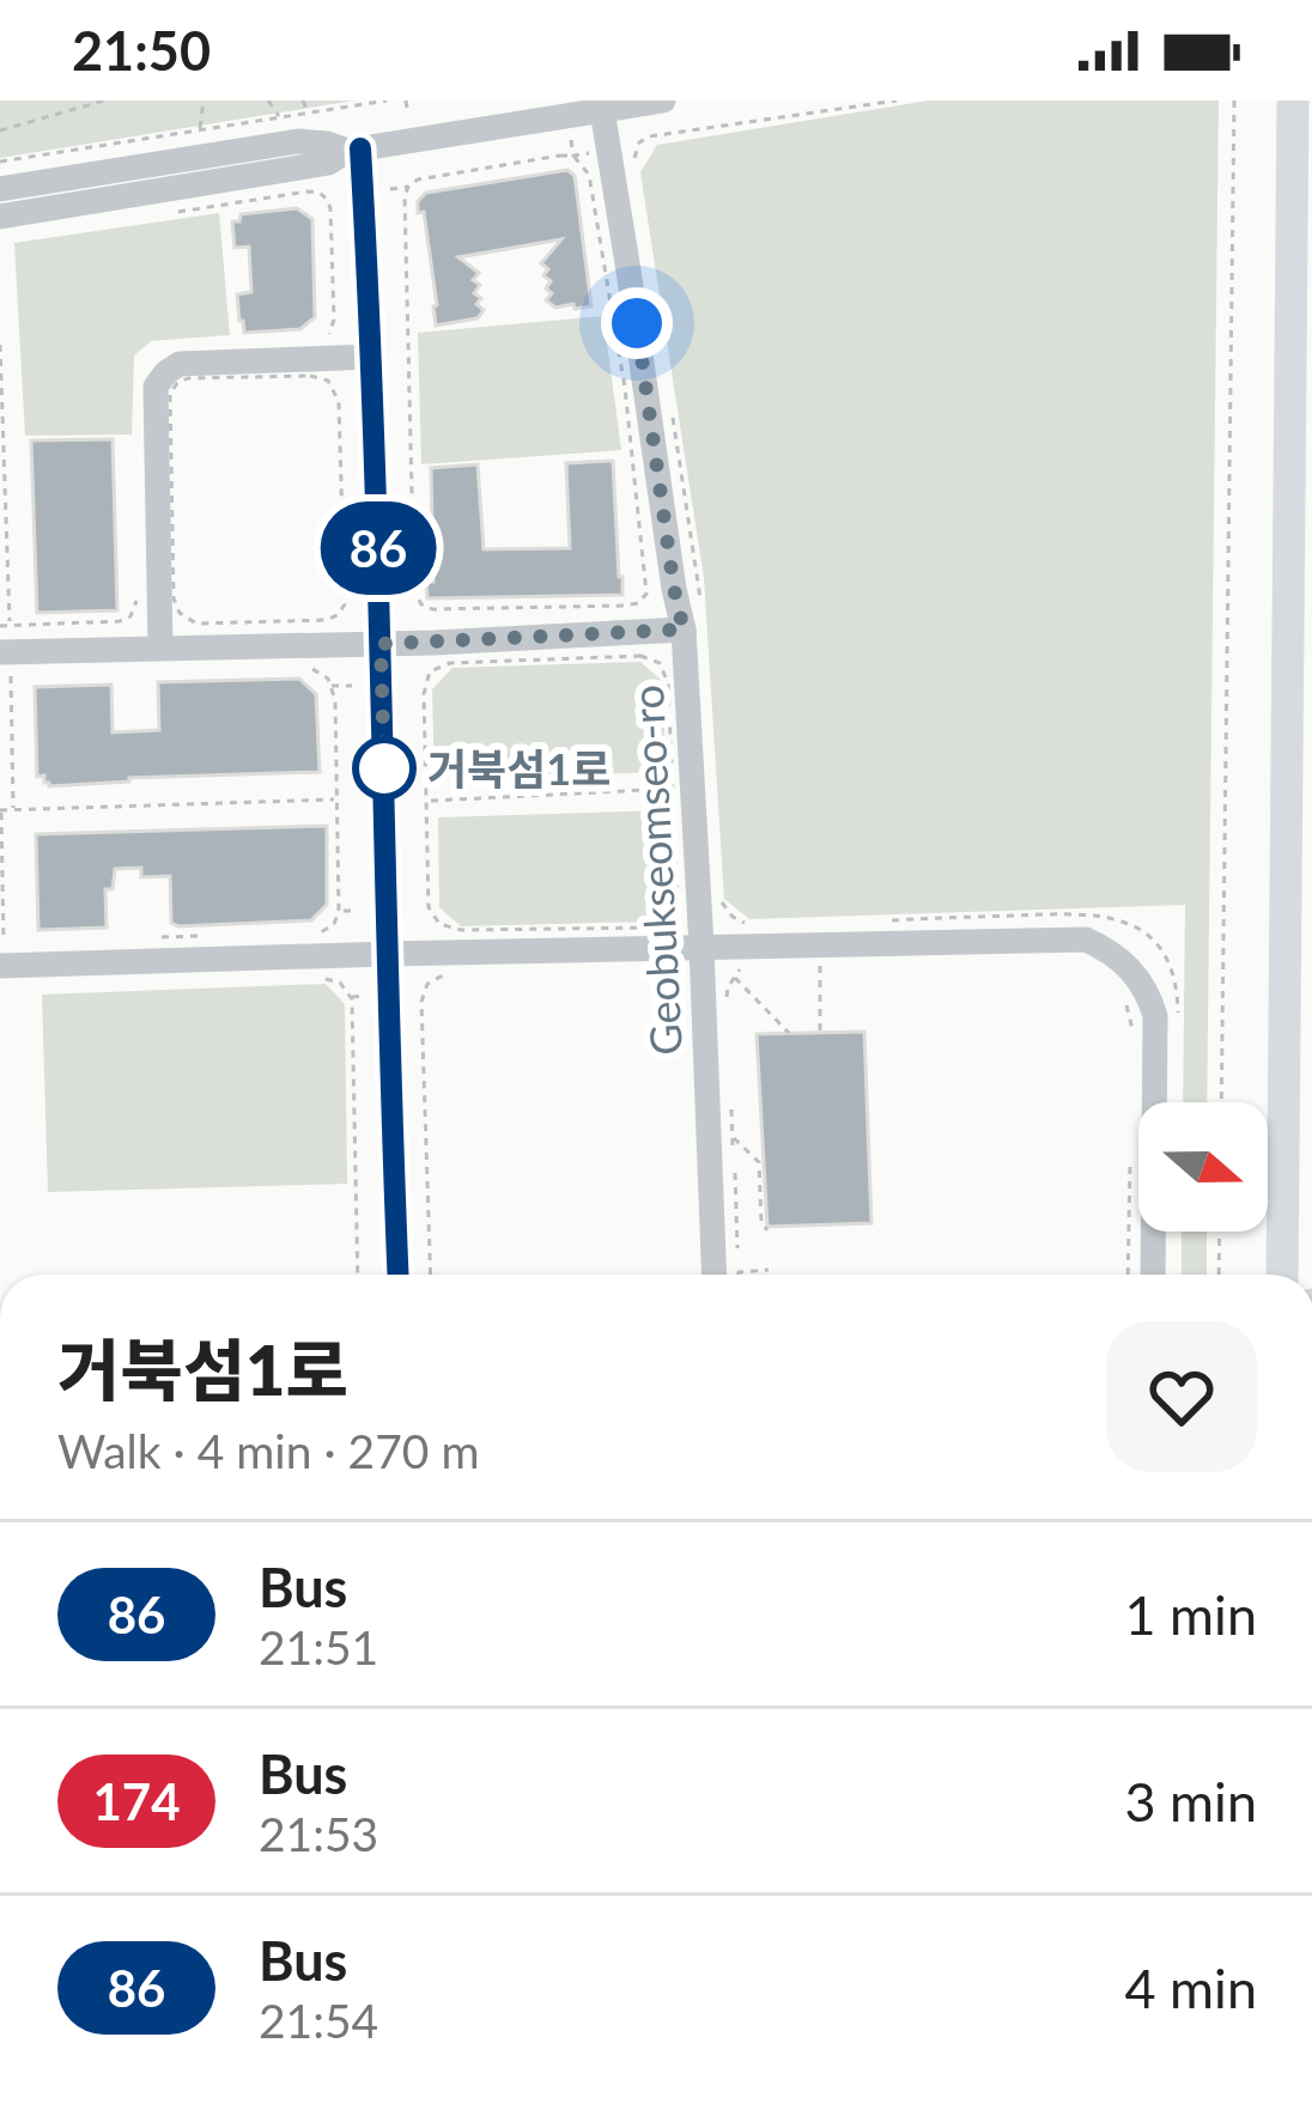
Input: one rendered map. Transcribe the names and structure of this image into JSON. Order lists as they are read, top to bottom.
{
  "streets": {
    "street": ["Geobukseomseo-ro"]
  },
  "places": ["거북섬1로"],
  "lines": ["bus line 86"],
  "north": "right",
  "page": {
    "status": "21:50",
    "on_map": "86",
    "heading": ["거북섬1로", "Walk · 4 min · 270 m"],
    "list": [
      {
        "mark": "86",
        "name": "Bus",
        "note": "21:51",
        "value": "1 min"
      },
      {
        "mark": "174",
        "name": "Bus",
        "note": "21:53",
        "value": "3 min"
      },
      {
        "mark": "86",
        "name": "Bus",
        "note": "21:54",
        "value": "4 min"
      }
    ]
  }
}
